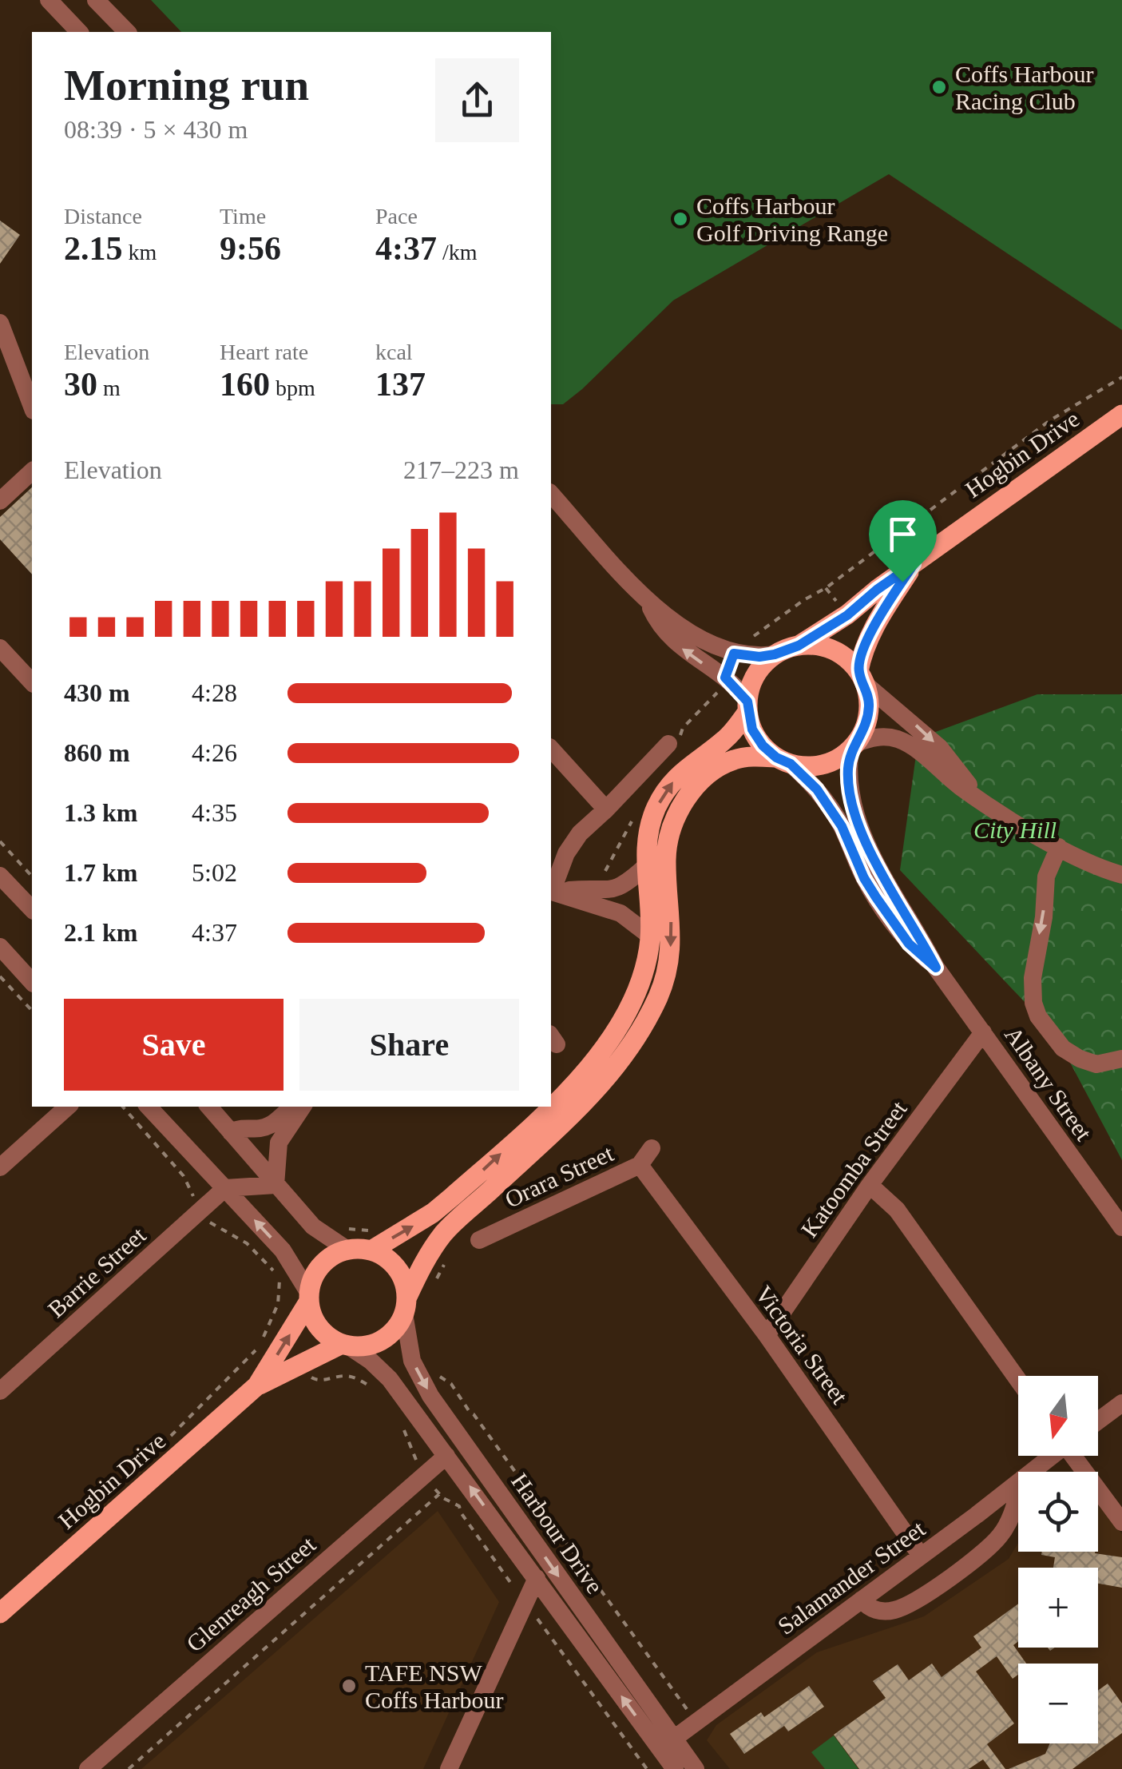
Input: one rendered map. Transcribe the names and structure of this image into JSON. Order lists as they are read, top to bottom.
{
  "streets": {
    "main road": ["Hogbin Drive"],
    "street": [
      "Albany Street",
      "Katoomba Street",
      "Orara Street",
      "Barrie Street",
      "Victoria Street",
      "Harbour Drive",
      "Salamander Street",
      "Glenreagh Street"
    ]
  },
  "crossings": [
    ["Hogbin Drive", "Albany Street"],
    ["Hogbin Drive", "Harbour Drive"],
    ["Albany Street", "Katoomba Street"],
    ["Katoomba Street", "Victoria Street"],
    ["Orara Street", "Victoria Street"],
    ["Victoria Street", "Salamander Street"],
    ["Harbour Drive", "Salamander Street"],
    ["Harbour Drive", "Glenreagh Street"]
  ],
  "parks": ["City Hill"],
  "places": ["Coffs Harbour Racing Club", "Coffs Harbour Golf Driving Range", "TAFE NSW Coffs Harbour"],
  "north": "bottom",
  "page": {
    "heading": ["Morning run", "08:39 · 5 × 430 m"],
    "stats": [
      ["Distance", "2.15 km"],
      ["Time", "9:56"],
      ["Pace", "4:37 /km"],
      ["Elevation", "30 m"],
      ["Heart rate", "160 bpm"],
      ["kcal", "137"]
    ],
    "chart": ["Elevation", "217–223 m"],
    "list": [
      {
        "name": "430 m",
        "note": "4:28"
      },
      {
        "name": "860 m",
        "note": "4:26"
      },
      {
        "name": "1.3 km",
        "note": "4:35"
      },
      {
        "name": "1.7 km",
        "note": "5:02"
      },
      {
        "name": "2.1 km",
        "note": "4:37"
      }
    ],
    "buttons": ["Save", "Share"],
    "map_buttons": ["+", "−"]
  }
}
